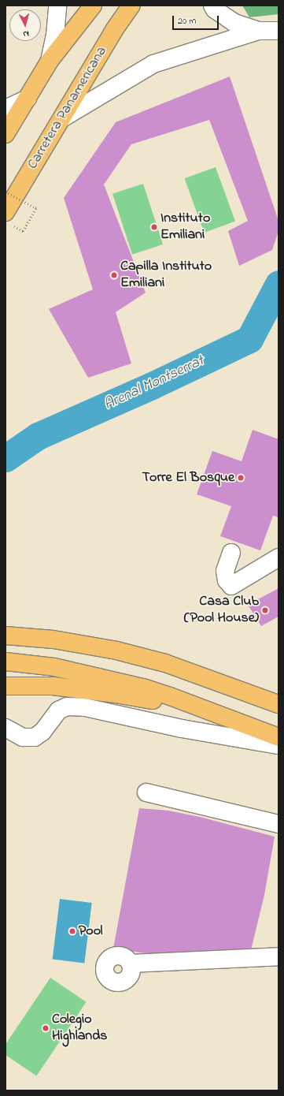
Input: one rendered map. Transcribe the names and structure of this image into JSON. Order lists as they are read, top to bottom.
{
  "streets": {
    "main road": ["Carretera Panamericana"]
  },
  "water": ["Arenal Montserrat"],
  "places": [
    "Instituto Emiliani",
    "Capilla Instituto Emiliani",
    "Torre El Bosque",
    "Casa Club (Pool House)",
    "Pool",
    "Colegio Highlands"
  ],
  "scale_bar": "20 m",
  "north": "bottom"
}
